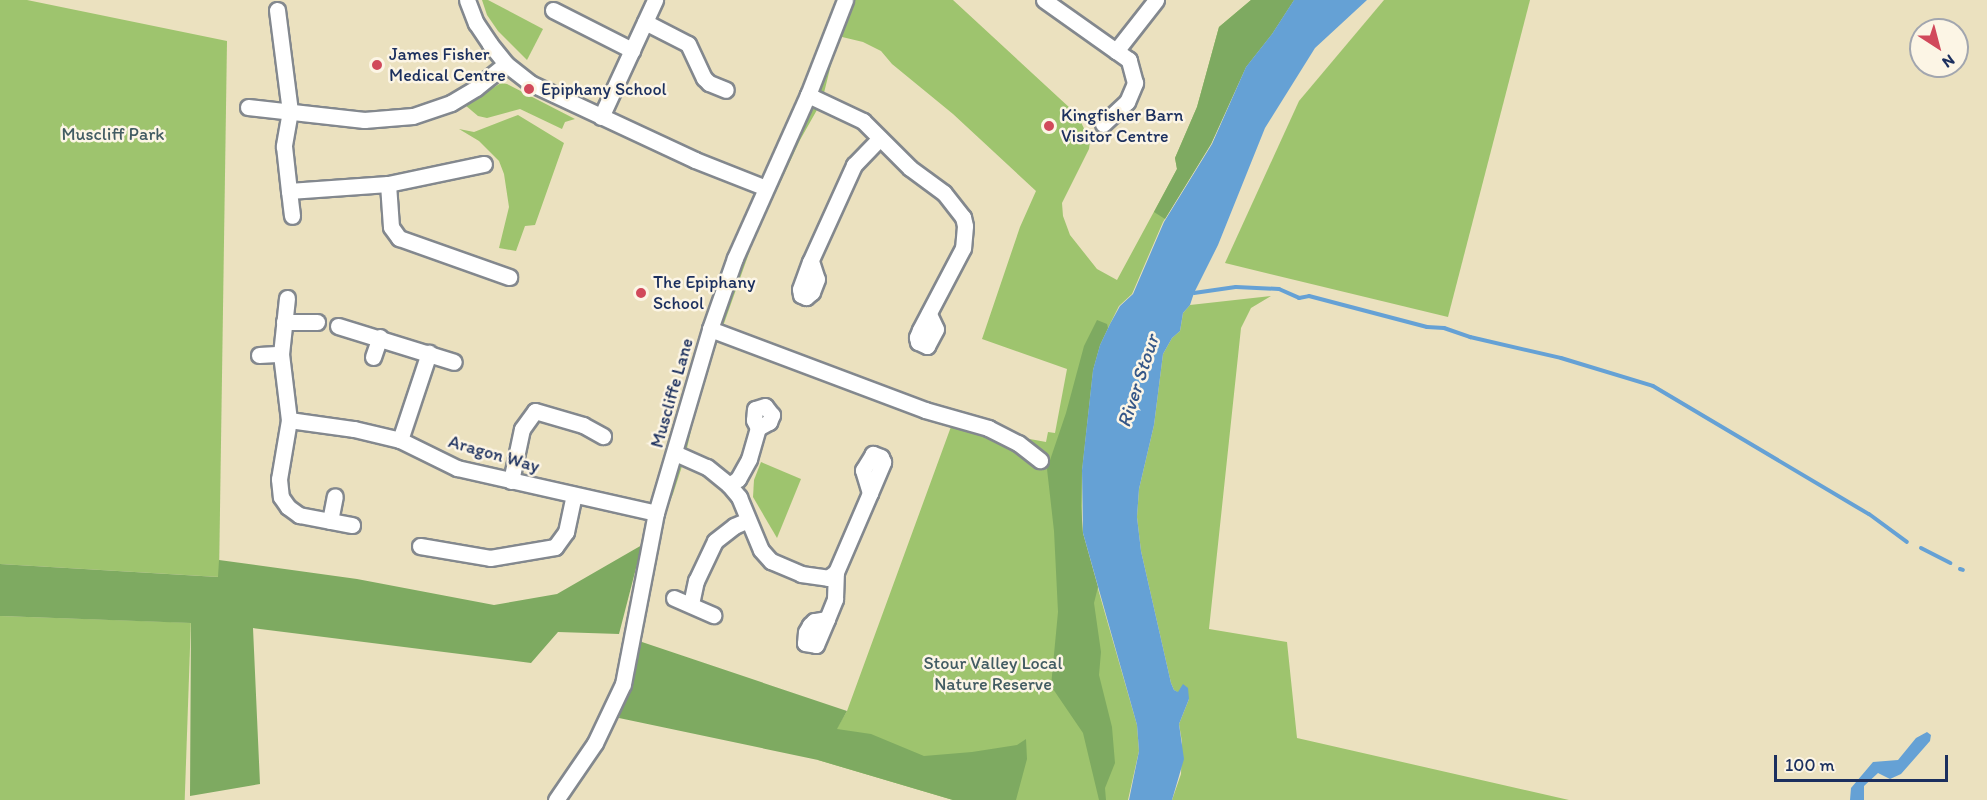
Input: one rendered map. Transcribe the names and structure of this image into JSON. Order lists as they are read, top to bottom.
{
  "streets": {
    "street": ["Muscliffe Lane", "Aragon Way"]
  },
  "crossings": [
    ["Muscliffe Lane", "Aragon Way"]
  ],
  "water": ["River Stour"],
  "parks": ["Muscliff Park", "Stour Valley Local Nature Reserve"],
  "places": [
    "James Fisher Medical Centre",
    "Epiphany School",
    "Kingfisher Barn Visitor Centre",
    "The Epiphany School"
  ],
  "scale_bar": "100 m",
  "north": "bottom right"
}
